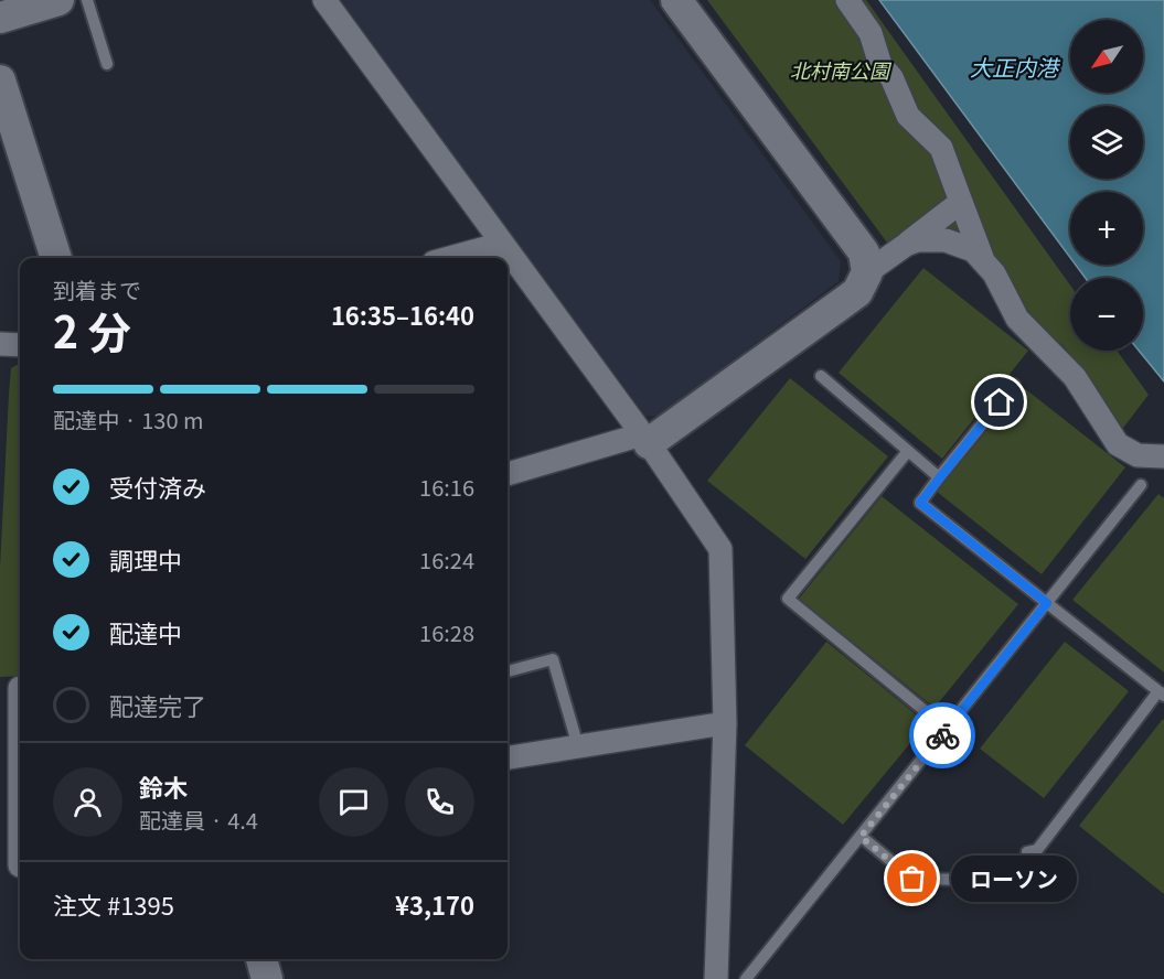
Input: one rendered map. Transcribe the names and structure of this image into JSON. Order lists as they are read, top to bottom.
{
  "water": ["大正内港"],
  "parks": ["北村南公園"],
  "places": ["ローソン"],
  "north": "bottom left",
  "page": {
    "map_buttons": ["+", "−"],
    "heading": ["2 分", "到着まで", "16:35–16:40"],
    "panel": [
      "鈴木",
      "配達員 · 4.4",
      "注文 #1395",
      "¥3,170"
    ],
    "bar": "配達中 · 130 m",
    "list": [
      ["受付済み", "16:16"],
      ["調理中", "16:24"],
      ["配達中", "16:28"],
      "配達完了"
    ],
    "bubble": "ローソン"
  }
}
